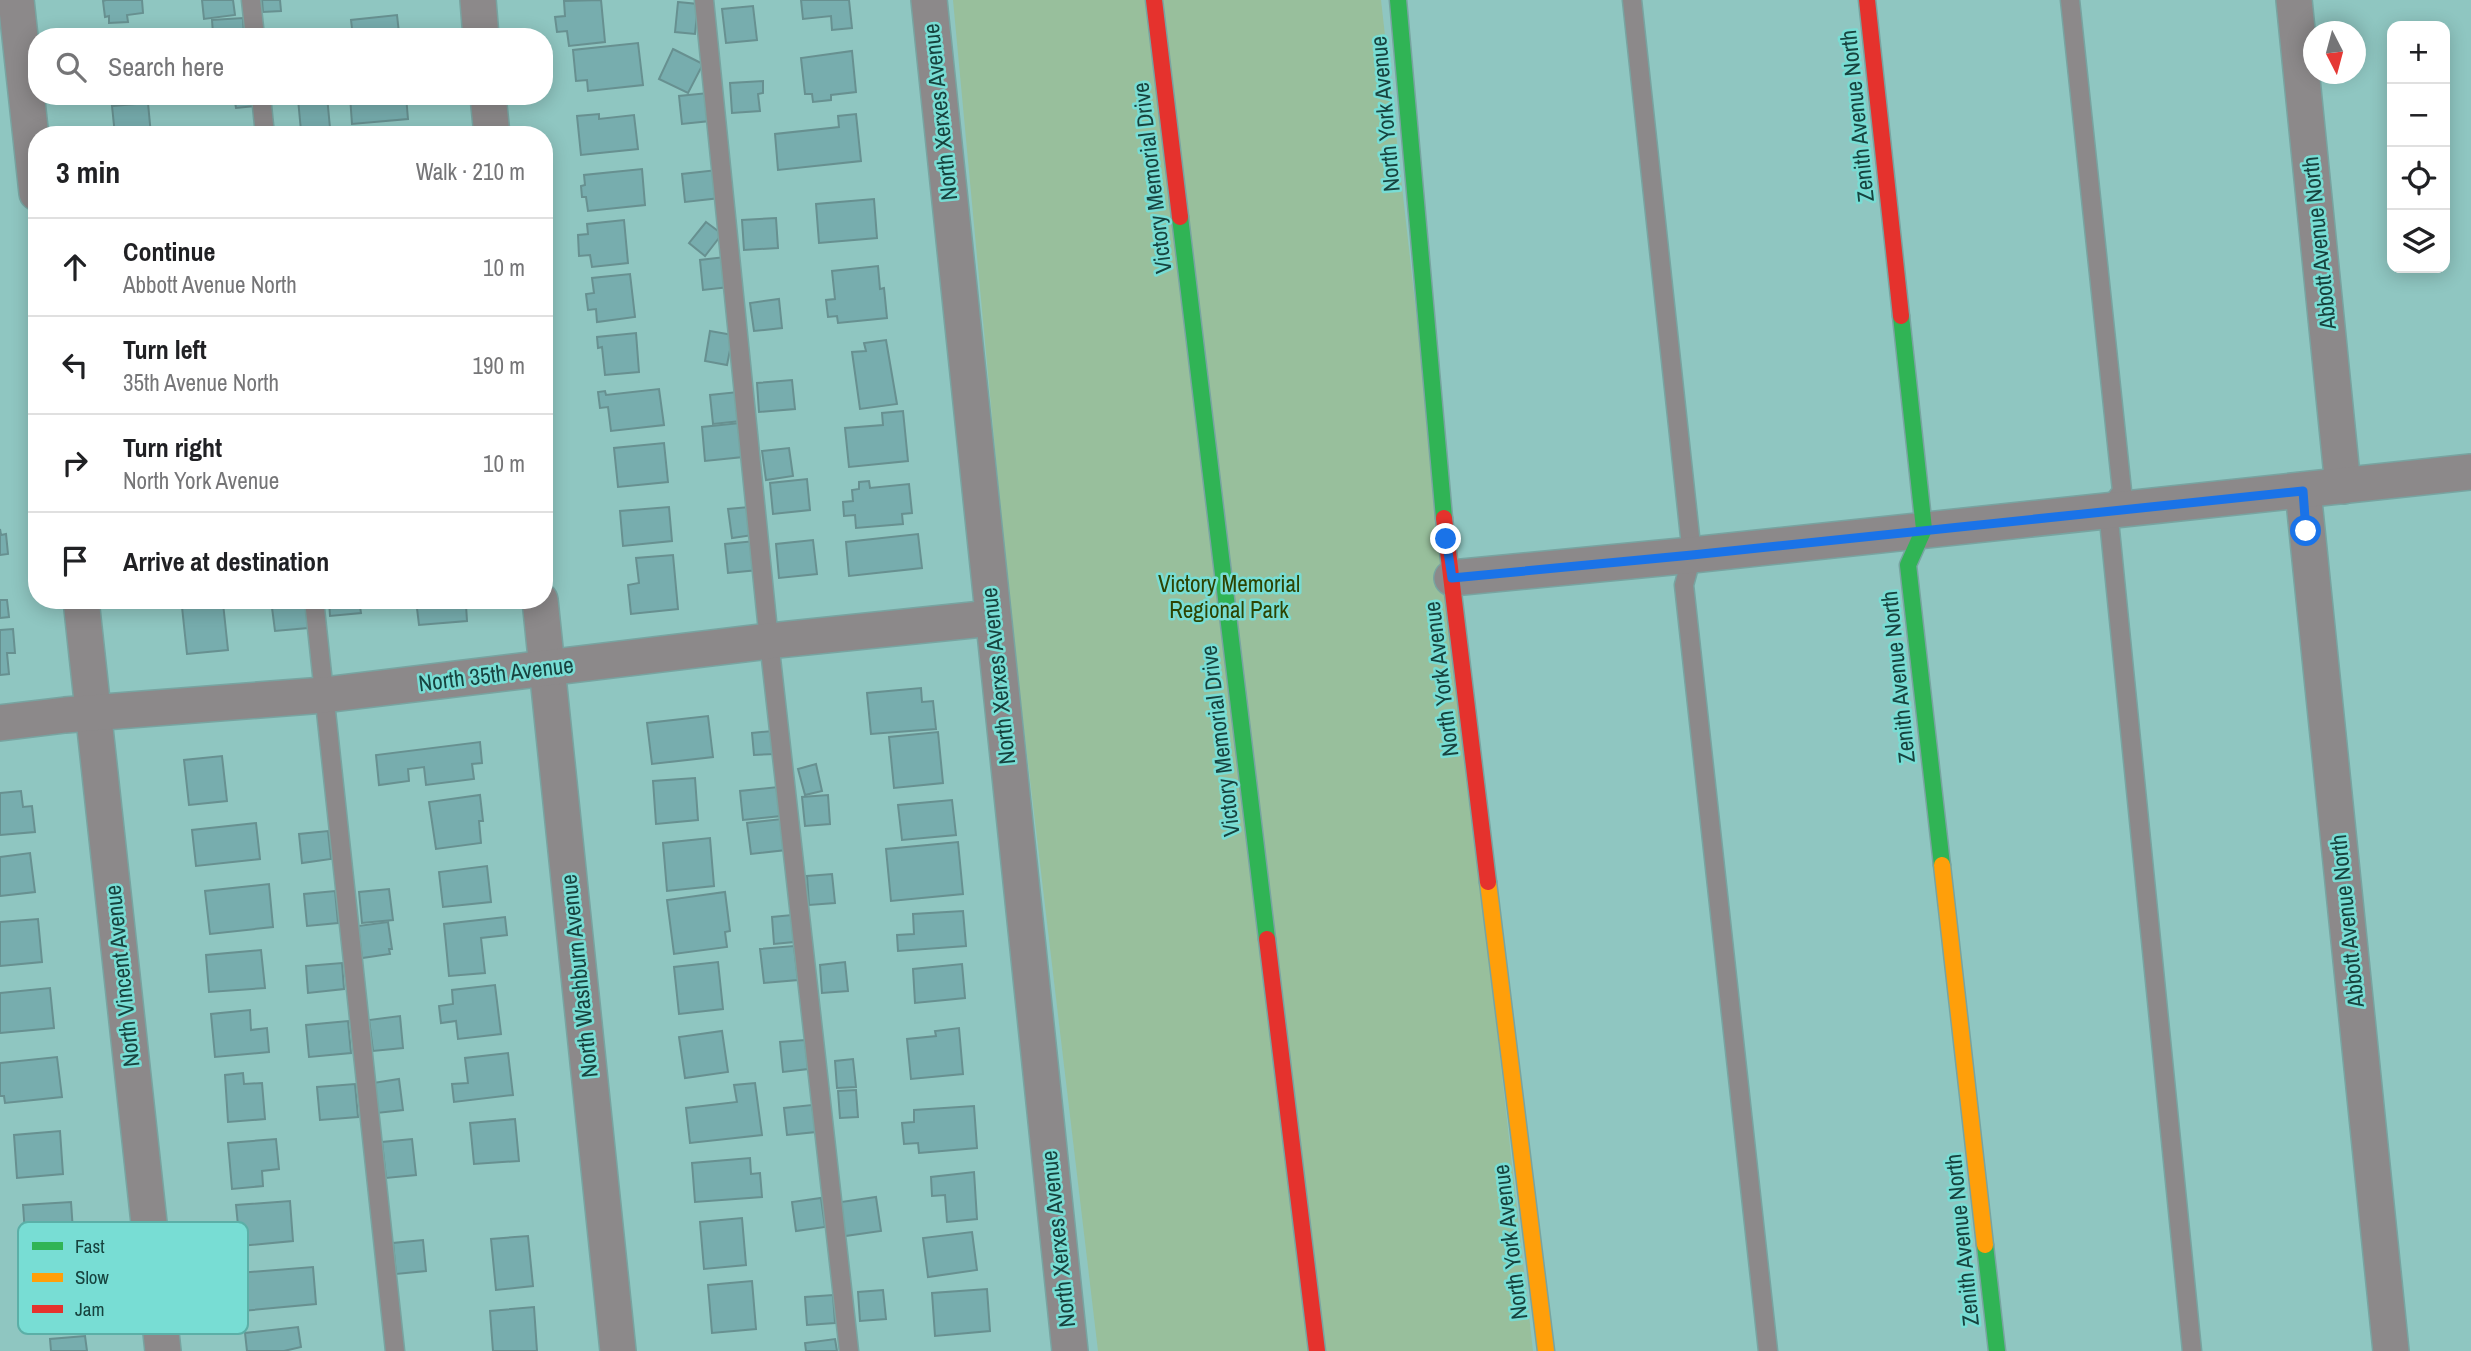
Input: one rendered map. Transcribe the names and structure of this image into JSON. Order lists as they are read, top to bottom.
{
  "streets": {
    "street": [
      "North Xerxes Avenue",
      "North York Avenue",
      "Zenith Avenue North",
      "Victory Memorial Drive",
      "Abbott Avenue North",
      "North 35th Avenue",
      "North Vincent Avenue",
      "North Washburn Avenue"
    ]
  },
  "crossings": [
    ["North Xerxes Avenue", "North 35th Avenue"],
    ["North 35th Avenue", "North Vincent Avenue"],
    ["North 35th Avenue", "North Washburn Avenue"]
  ],
  "parks": ["Victory Memorial Regional Park"],
  "legend": ["Fast", "Slow", "Jam"],
  "north": "bottom",
  "page": {
    "map_buttons": ["+", "−"],
    "search": "Search here",
    "heading": ["3 min", "Walk · 210 m"],
    "list": [
      ["Continue", "Abbott Avenue North", "10 m"],
      ["Turn left", "35th Avenue North", "190 m"],
      ["Turn right", "North York Avenue", "10 m"],
      "Arrive at destination"
    ]
  }
}
